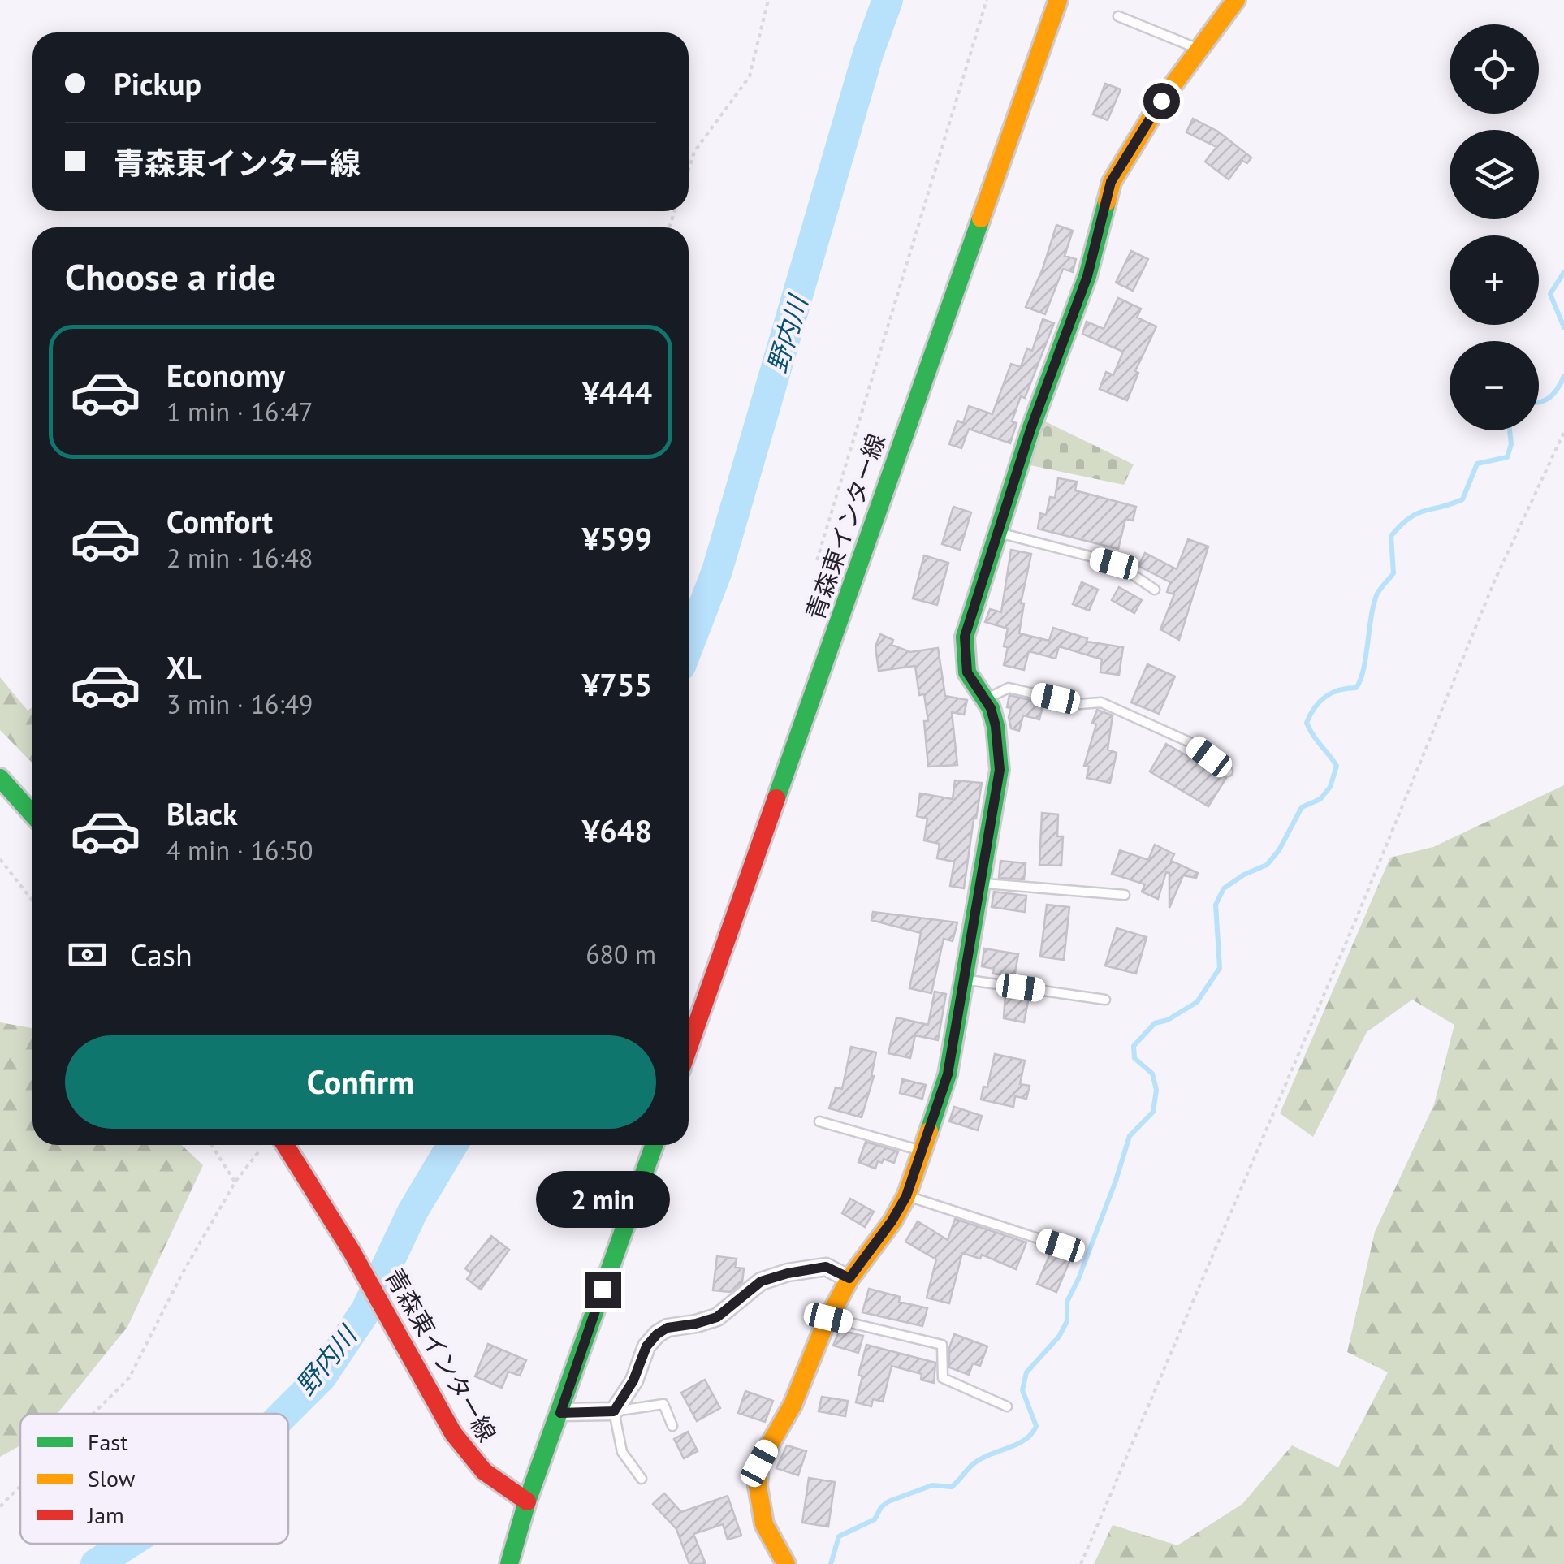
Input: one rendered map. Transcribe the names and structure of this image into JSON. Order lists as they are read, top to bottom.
{
  "streets": {
    "main road": ["青森東インター線"]
  },
  "water": ["野内川"],
  "legend": ["Fast", "Slow", "Jam"],
  "page": {
    "map_buttons": ["+", "−"],
    "banner": ["Pickup", "青森東インター線"],
    "heading": "Choose a ride",
    "list": [
      {
        "name": "Economy",
        "note": "1 min · 16:47",
        "value": "¥444"
      },
      {
        "name": "Comfort",
        "note": "2 min · 16:48",
        "value": "¥599"
      },
      {
        "name": "XL",
        "note": "3 min · 16:49",
        "value": "¥755"
      },
      {
        "name": "Black",
        "note": "4 min · 16:50",
        "value": "¥648"
      }
    ],
    "pay": ["Cash", "680 m"],
    "buttons": "Confirm",
    "bubble": "2 min"
  }
}
